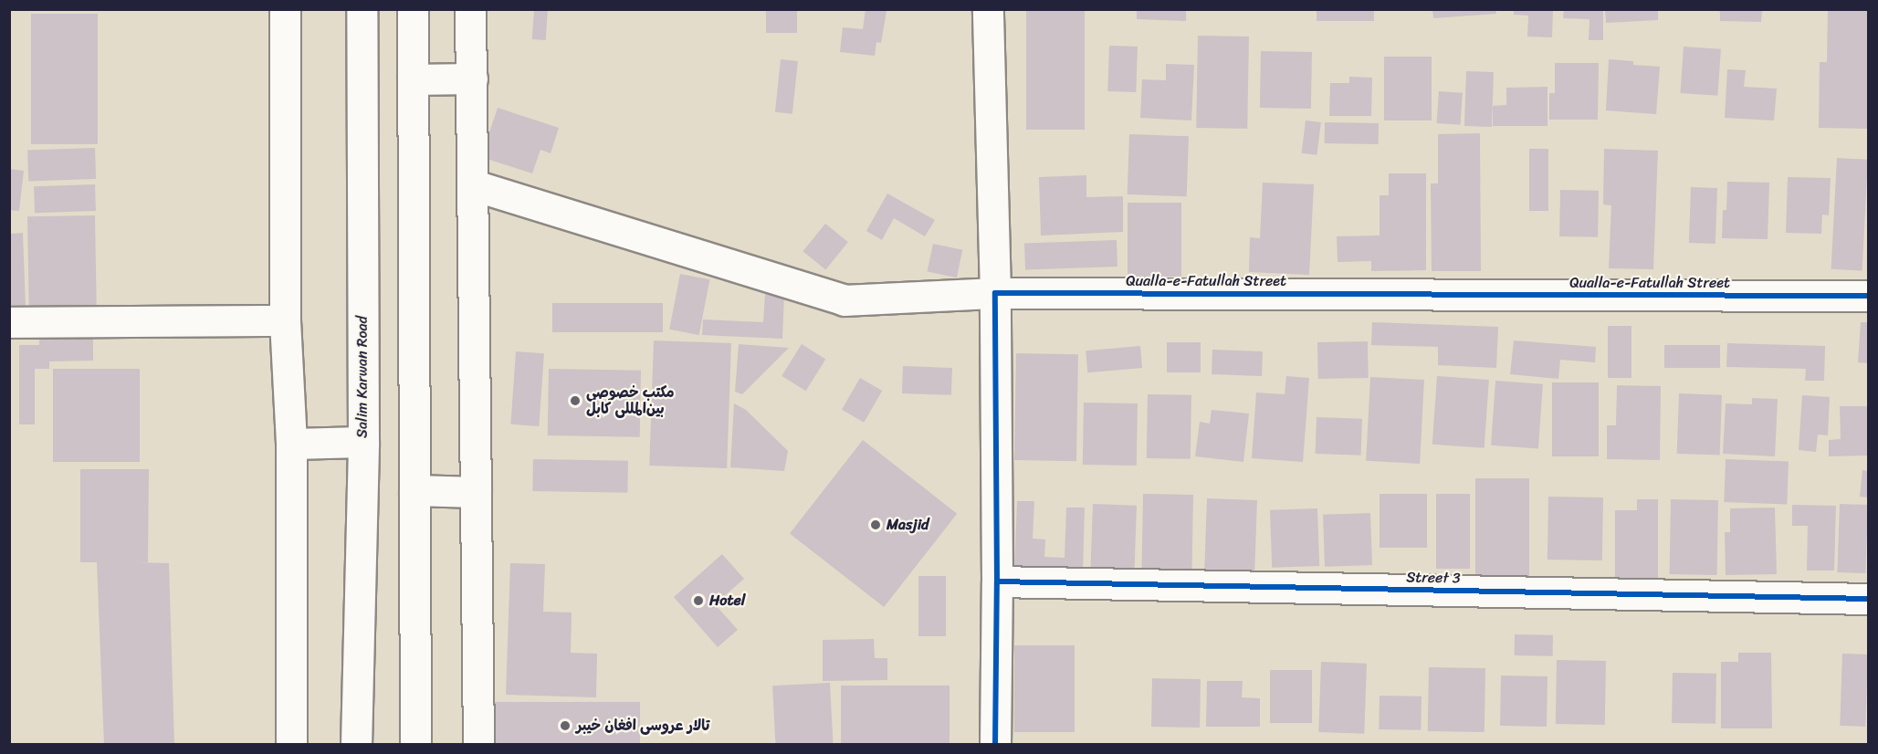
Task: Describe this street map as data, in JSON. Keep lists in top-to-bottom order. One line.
{"streets":{"street":["Qualla-e-Fatullah Street","Salim Karwan Road","Street 3"]},"places":["مکتب خصوصی بین‌المللی کابل","Masjid","Hotel","تالار عروسی افغان خیبر"]}
